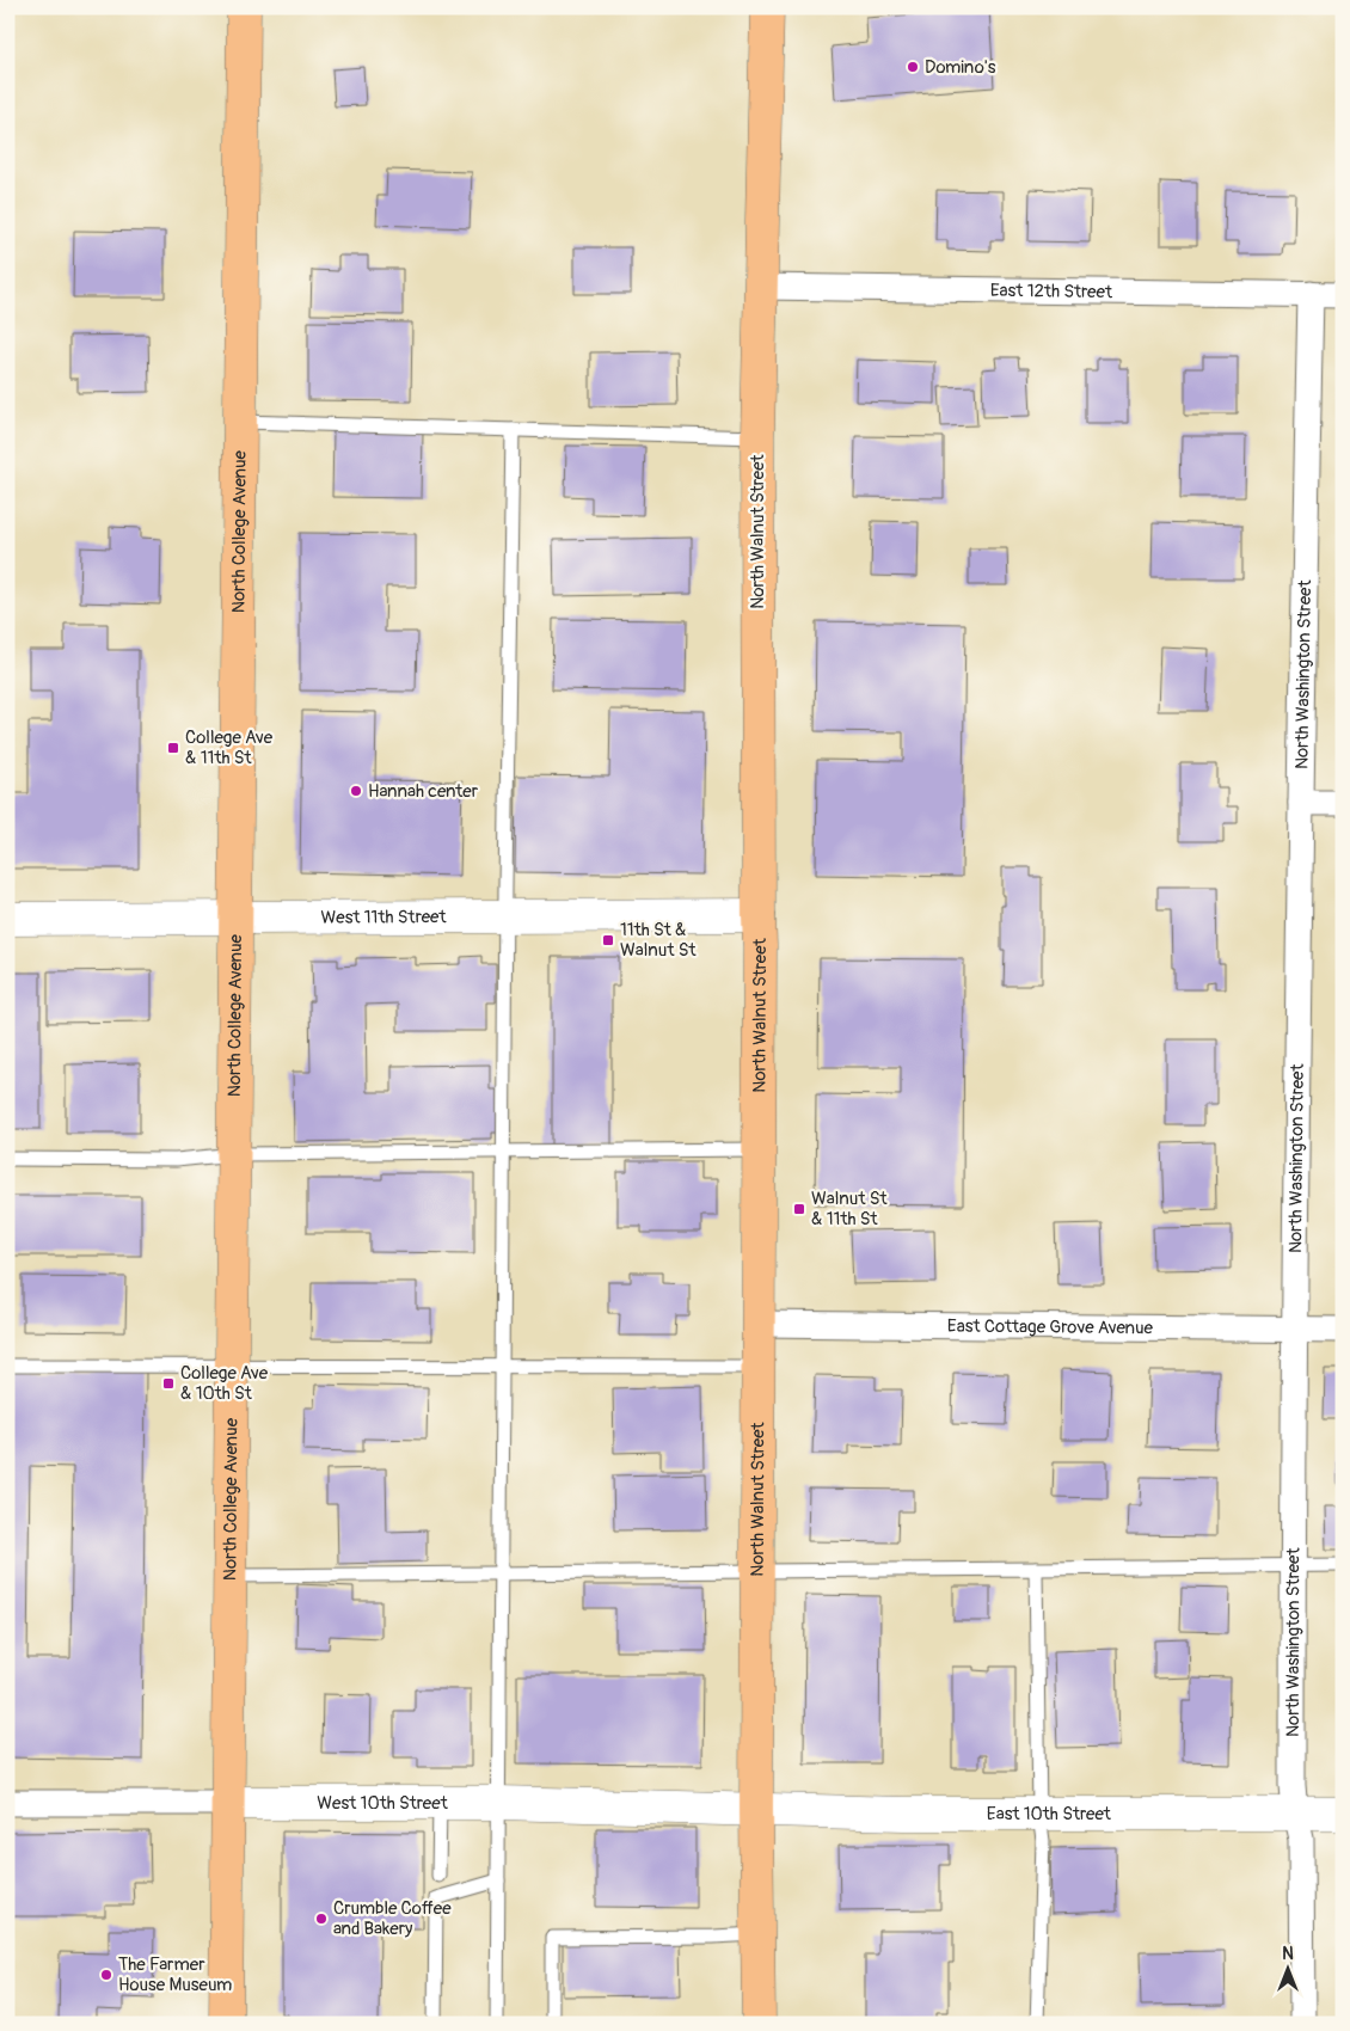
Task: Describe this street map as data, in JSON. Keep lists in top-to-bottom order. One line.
{"streets":{"main road":["North College Avenue","North Walnut Street"],"street":["East 12th Street","North Washington Street","West 11th Street","East Cottage Grove Avenue","West 10th Street","East 10th Street"]},"crossings":[["East 12th Street","North Walnut Street"],["East 12th Street","North Washington Street"],["North College Avenue","West 11th Street"],["North College Avenue","West 10th Street"],["North Walnut Street","West 11th Street"],["North Walnut Street","East Cottage Grove Avenue"],["North Walnut Street","West 10th Street"],["North Walnut Street","East 10th Street"],["North Washington Street","East Cottage Grove Avenue"],["North Washington Street","East 10th Street"],["West 10th Street","East 10th Street"]],"places":{"other":["Domino's","Hannah center","Crumble Coffee and Bakery","The Farmer House Museum"],"transit":["College Ave & 11th St","11th St & Walnut St","Walnut St & 11th St","College Ave & 10th St"]},"north":"top"}
